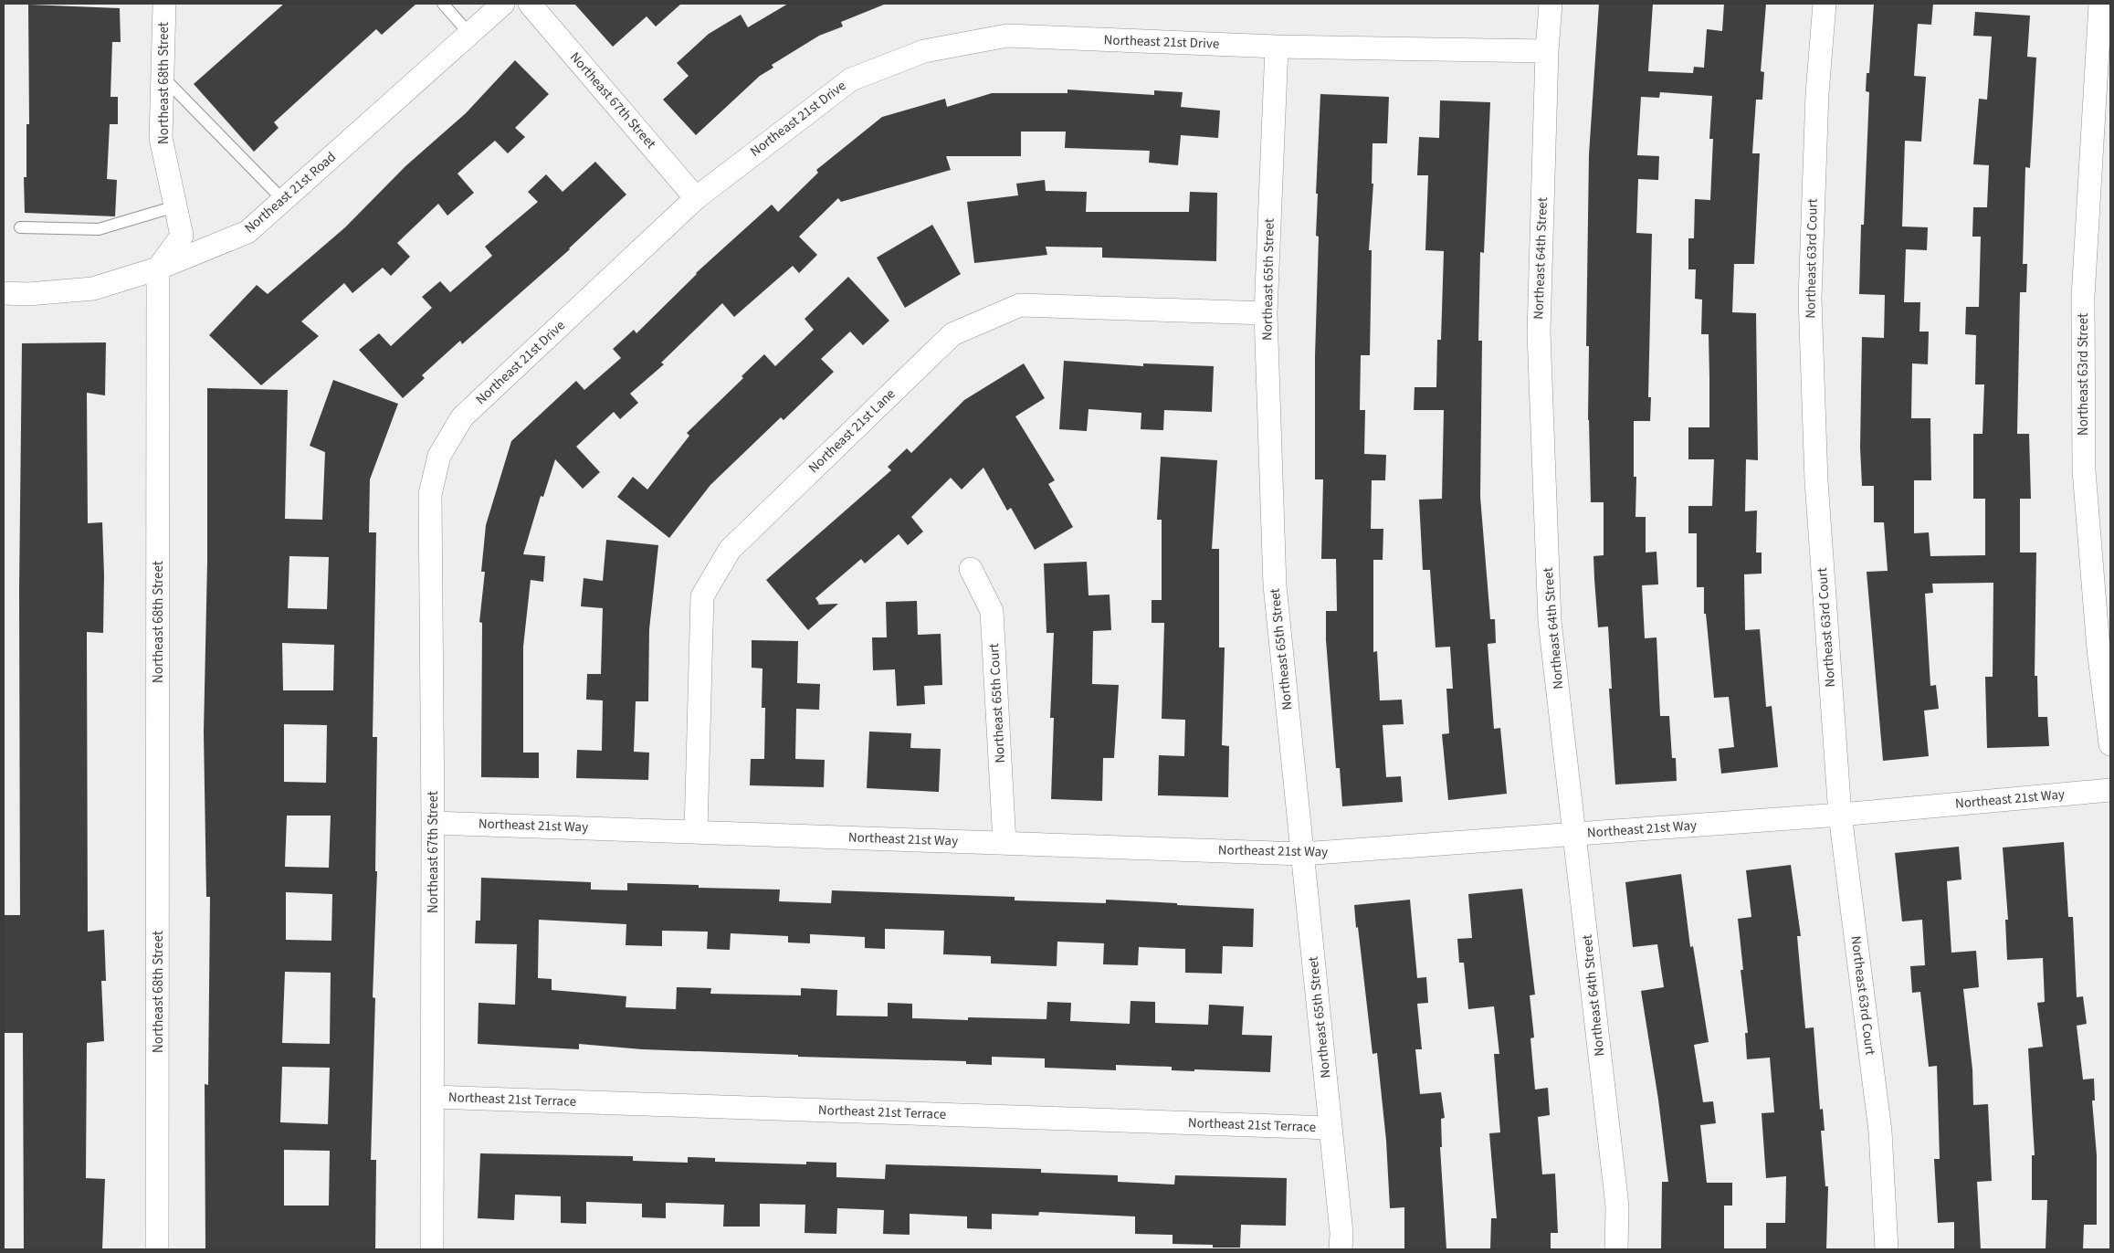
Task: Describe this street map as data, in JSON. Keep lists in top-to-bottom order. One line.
{"streets":{"street":["Northeast 21st Drive","Northeast 68th Street","Northeast 67th Street","Northeast 21st Road","Northeast 64th Street","Northeast 63rd Court","Northeast 65th Street","Northeast 63rd Street","Northeast 21st Lane","Northeast 65th Court","Northeast 21st Way","Northeast 21st Terrace"]},"crossings":[["Northeast 21st Drive","Northeast 67th Street"],["Northeast 21st Drive","Northeast 64th Street"],["Northeast 21st Drive","Northeast 65th Street"],["Northeast 68th Street","Northeast 21st Road"],["Northeast 67th Street","Northeast 21st Way"],["Northeast 67th Street","Northeast 21st Terrace"],["Northeast 64th Street","Northeast 21st Way"],["Northeast 63rd Court","Northeast 21st Way"],["Northeast 65th Street","Northeast 21st Lane"],["Northeast 65th Street","Northeast 21st Way"],["Northeast 65th Street","Northeast 21st Terrace"],["Northeast 21st Lane","Northeast 21st Way"],["Northeast 65th Court","Northeast 21st Way"]]}
